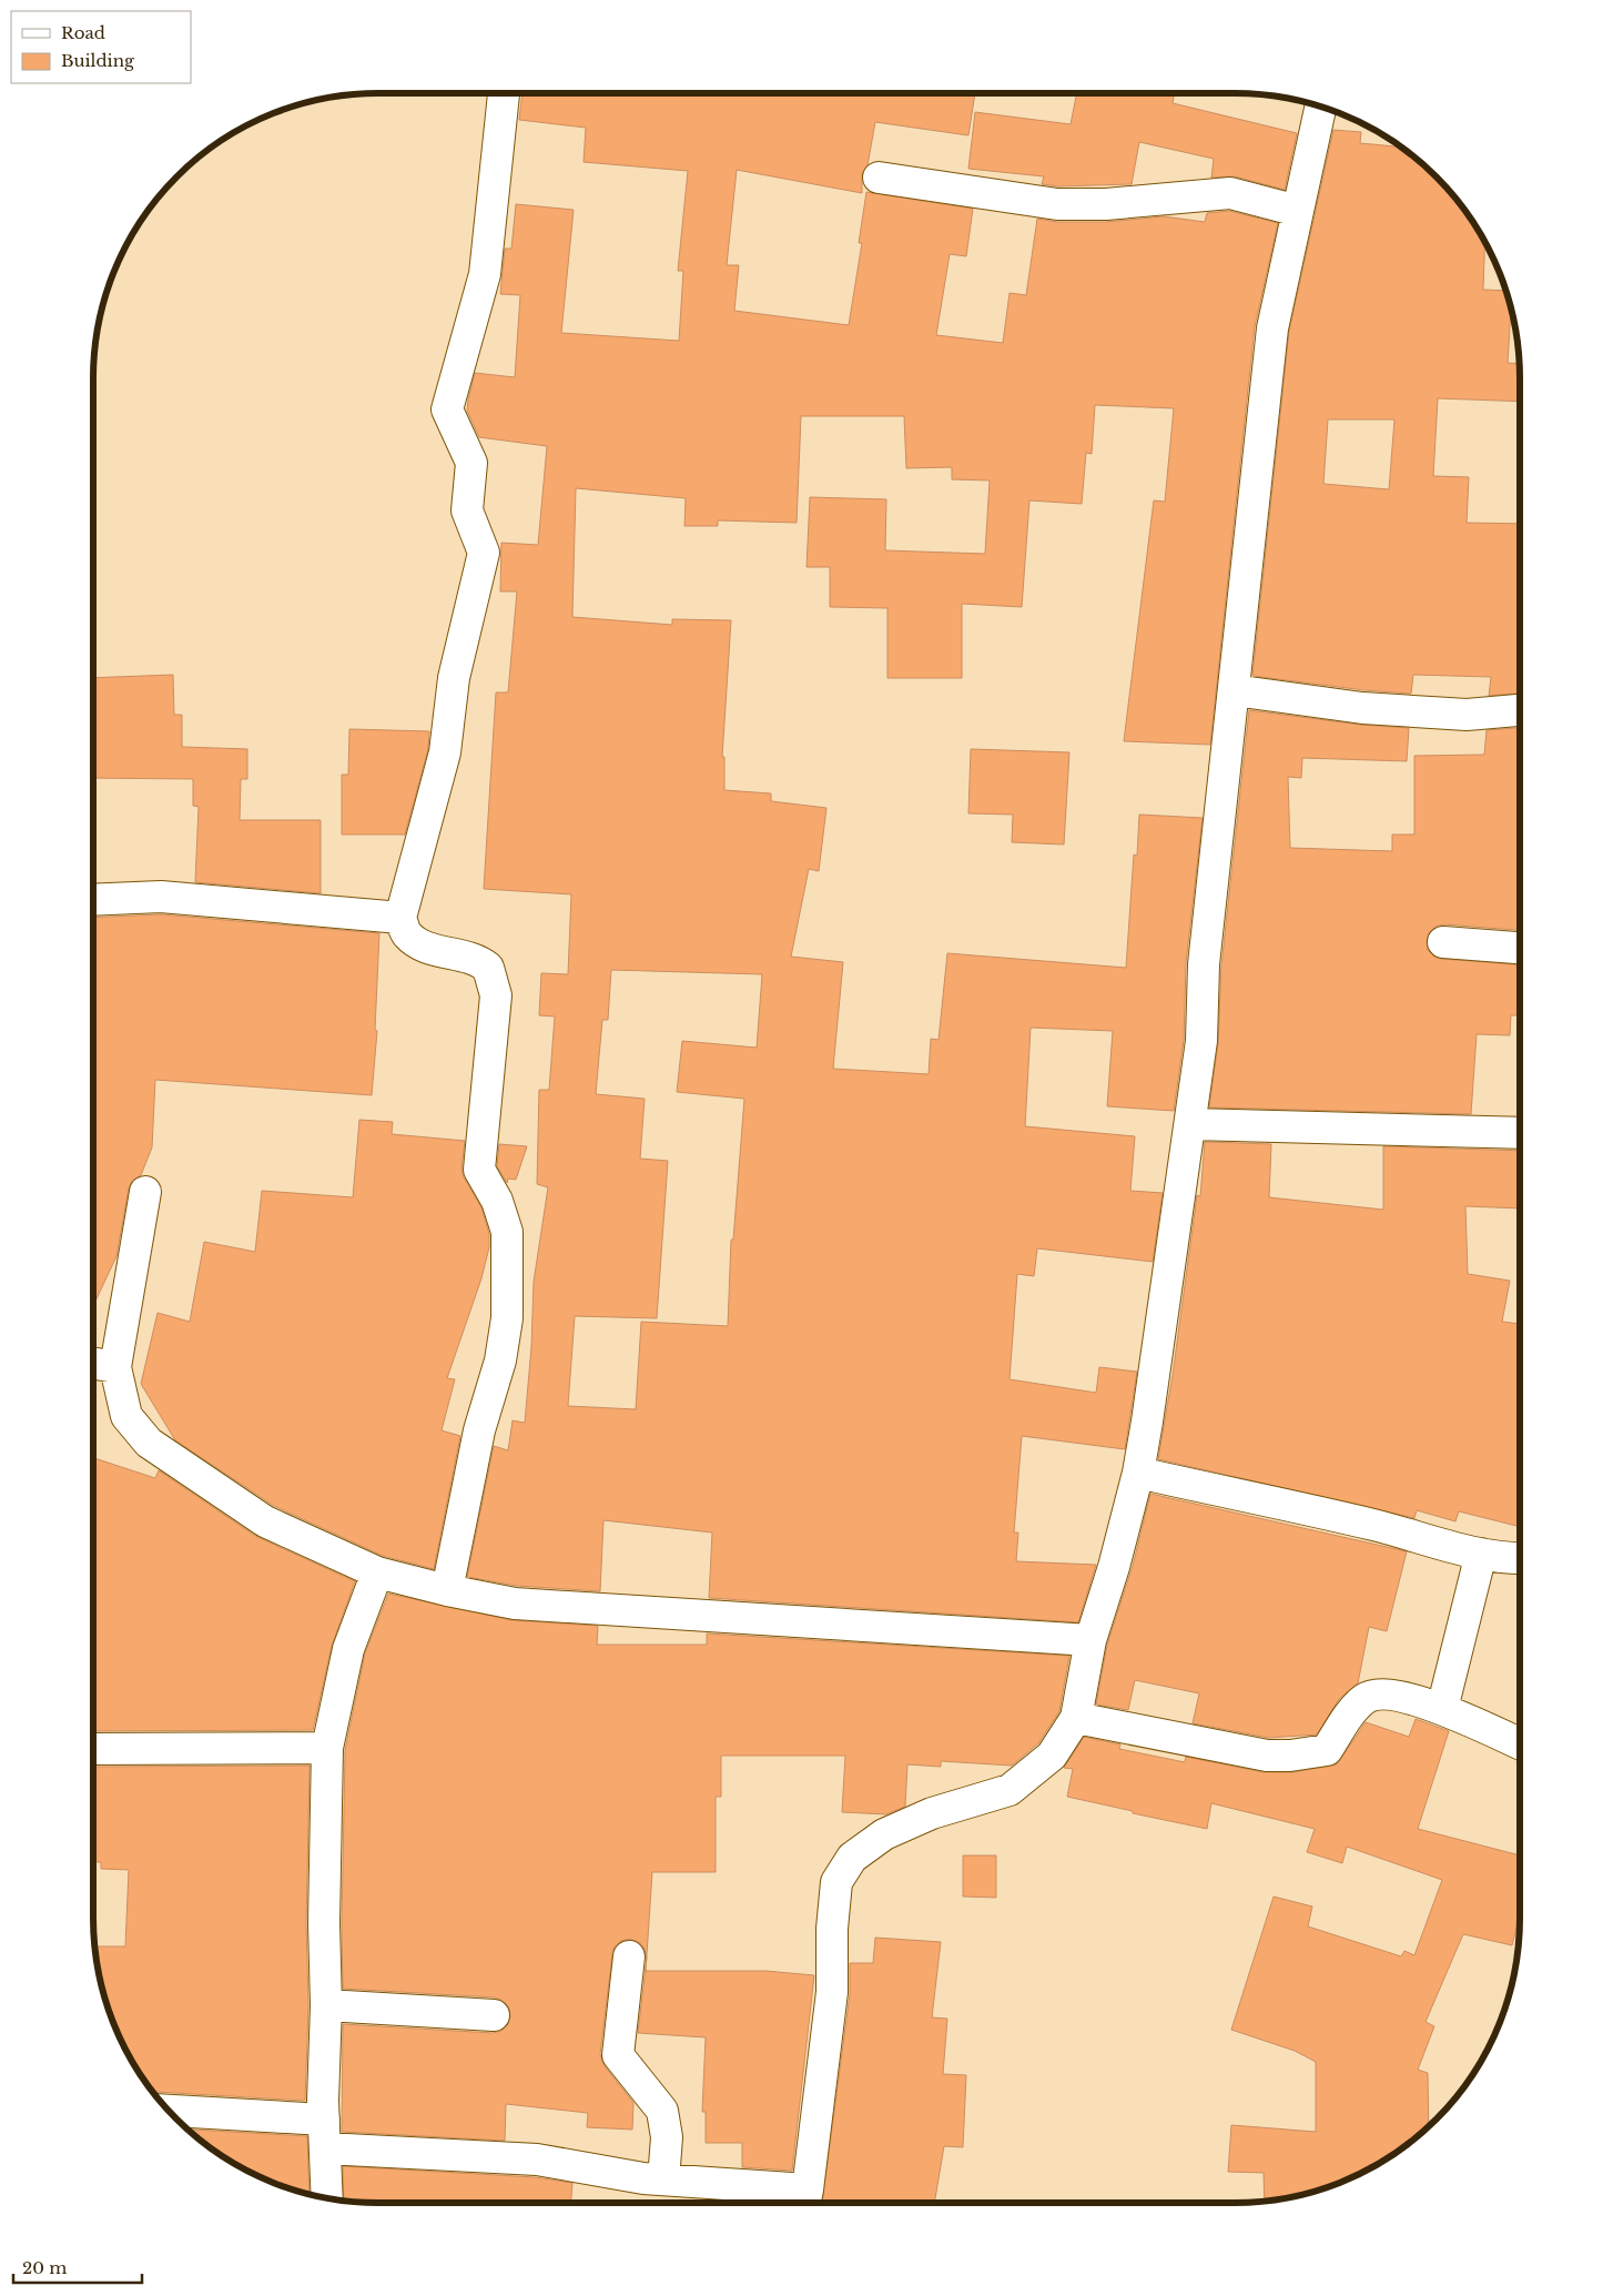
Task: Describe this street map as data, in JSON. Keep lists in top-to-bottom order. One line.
{"legend":["Road","Building"],"scale_bar":"20 m"}
